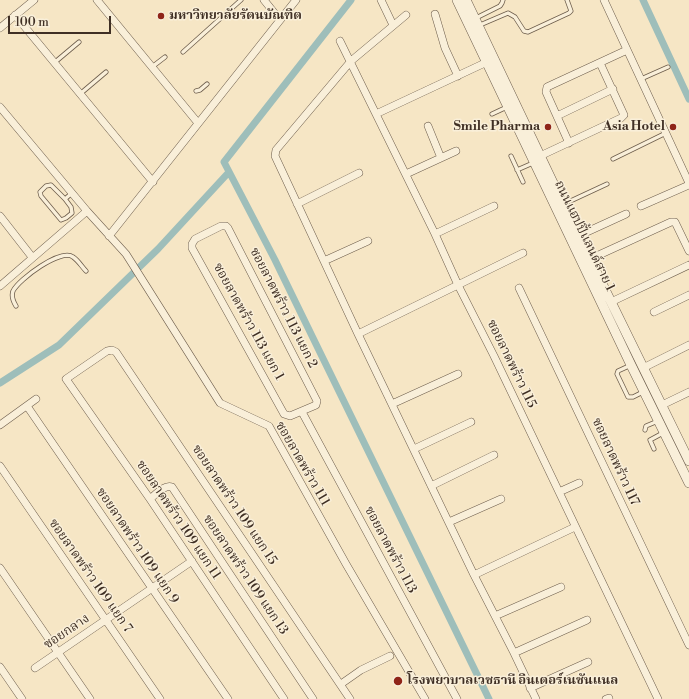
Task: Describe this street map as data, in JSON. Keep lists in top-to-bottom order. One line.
{"streets":{"street":["ถนนแฮปปี้แลนด์สาย 1","ซอยลาดพร้าว 113 แยก 2","ซอยลาดพร้าว 113 แยก 1","ซอยลาดพร้าว 115","ซอยลาดพร้าว 117","ซอยลาดพร้าว 111","ซอยลาดพร้าว 109 แยก 15","ซอยลาดพร้าว 109 แยก 11","ซอยลาดพร้าว 109 แยก 9","ซอยลาดพร้าว 113","ซอยลาดพร้าว 109 แยก 13","ซอยลาดพร้าว 109 แยก 7","ซอยกลาง"]},"crossings":[["ซอยลาดพร้าว 113 แยก 2","ซอยลาดพร้าว 113 แยก 1"],["ซอยลาดพร้าว 113 แยก 2","ซอยลาดพร้าว 113"],["ซอยลาดพร้าว 113 แยก 1","ซอยลาดพร้าว 113"],["ซอยลาดพร้าว 109 แยก 15","ซอยลาดพร้าว 109 แยก 11"],["ซอยลาดพร้าว 109 แยก 11","ซอยลาดพร้าว 109 แยก 13"],["ซอยลาดพร้าว 109 แยก 11","ซอยกลาง"],["ซอยลาดพร้าว 109 แยก 9","ซอยกลาง"],["ซอยลาดพร้าว 109 แยก 7","ซอยกลาง"]],"places":["มหาวิทยาลัยรัตนบัณฑิต","Smile Pharma","Asia Hotel","โรงพยาบาลเวชธานี อินเตอร์เนชันแนล"],"scale_bar":"100 m"}
